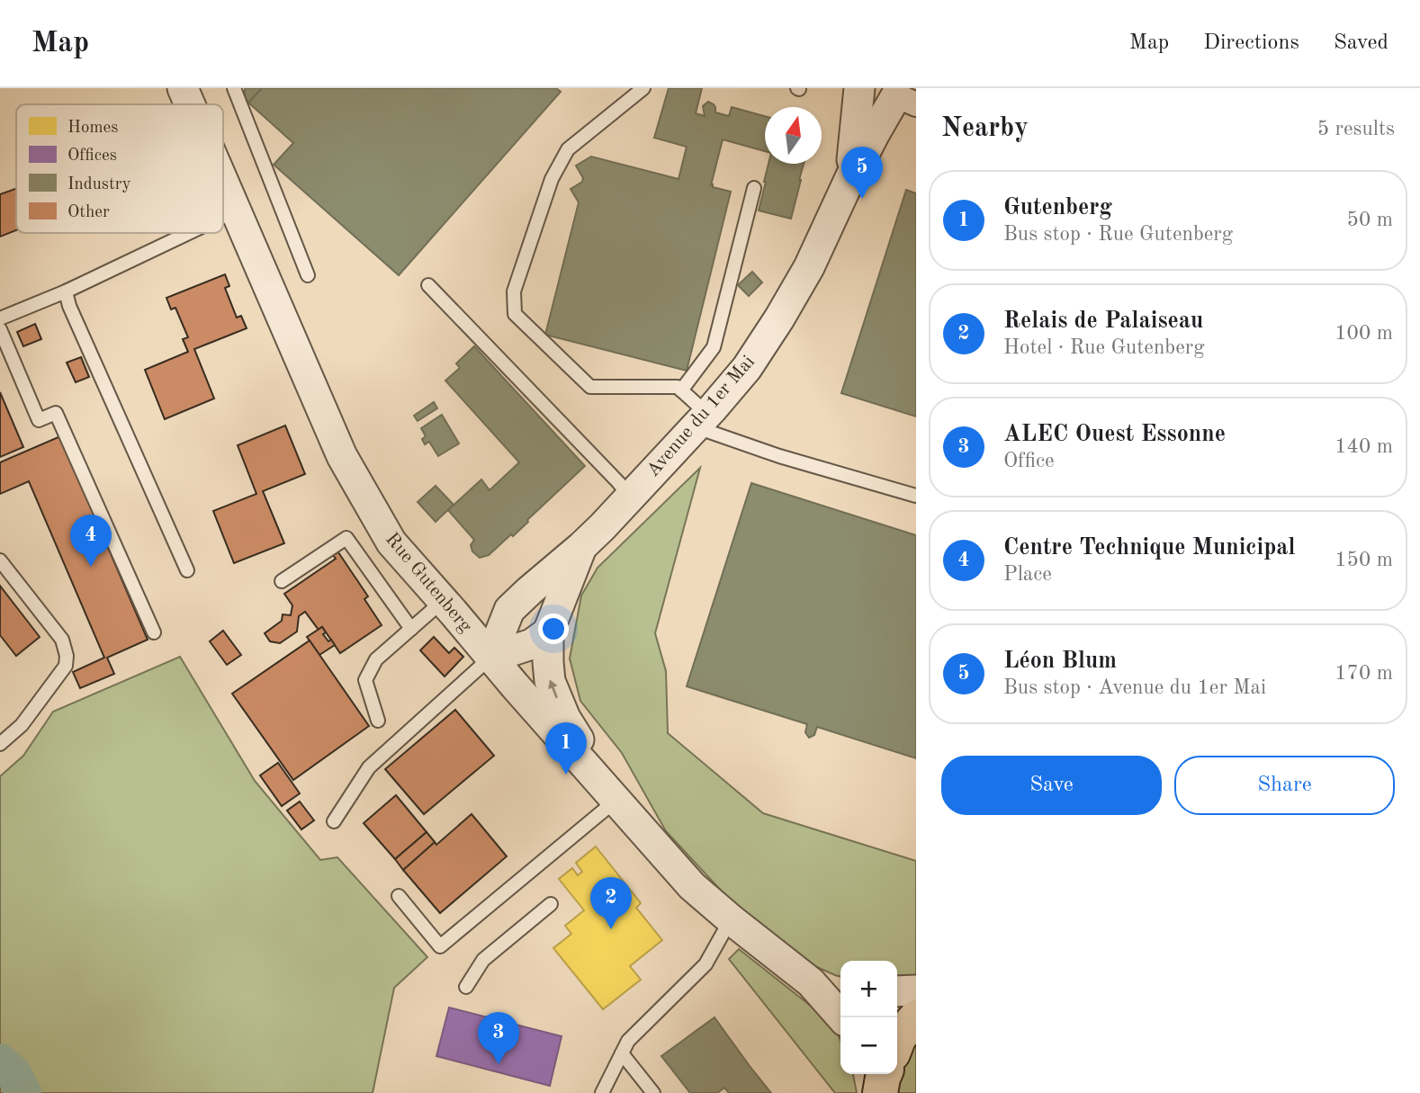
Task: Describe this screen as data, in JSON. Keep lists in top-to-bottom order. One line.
{"streets":{"street":["Avenue du 1er Mai","Rue Gutenberg"]},"crossings":[["Avenue du 1er Mai","Rue Gutenberg"]],"legend":["Homes","Offices","Industry","Other"],"north":"top","page":{"header":"Map","nav":["Map","Directions","Saved"],"heading":["Nearby","5 results"],"pins":["5","4","1","2","3"],"list":[{"mark":"1","name":"Gutenberg","note":"Bus stop · Rue Gutenberg","value":"50 m"},{"mark":"2","name":"Relais de Palaiseau","note":"Hotel · Rue Gutenberg","value":"100 m"},{"mark":"3","name":"ALEC Ouest Essonne","note":"Office","value":"140 m"},{"mark":"4","name":"Centre Technique Municipal","note":"Place","value":"150 m"},{"mark":"5","name":"Léon Blum","note":"Bus stop · Avenue du 1er Mai","value":"170 m"}],"buttons":["Save","Share"],"map_buttons":["+","−"]}}
